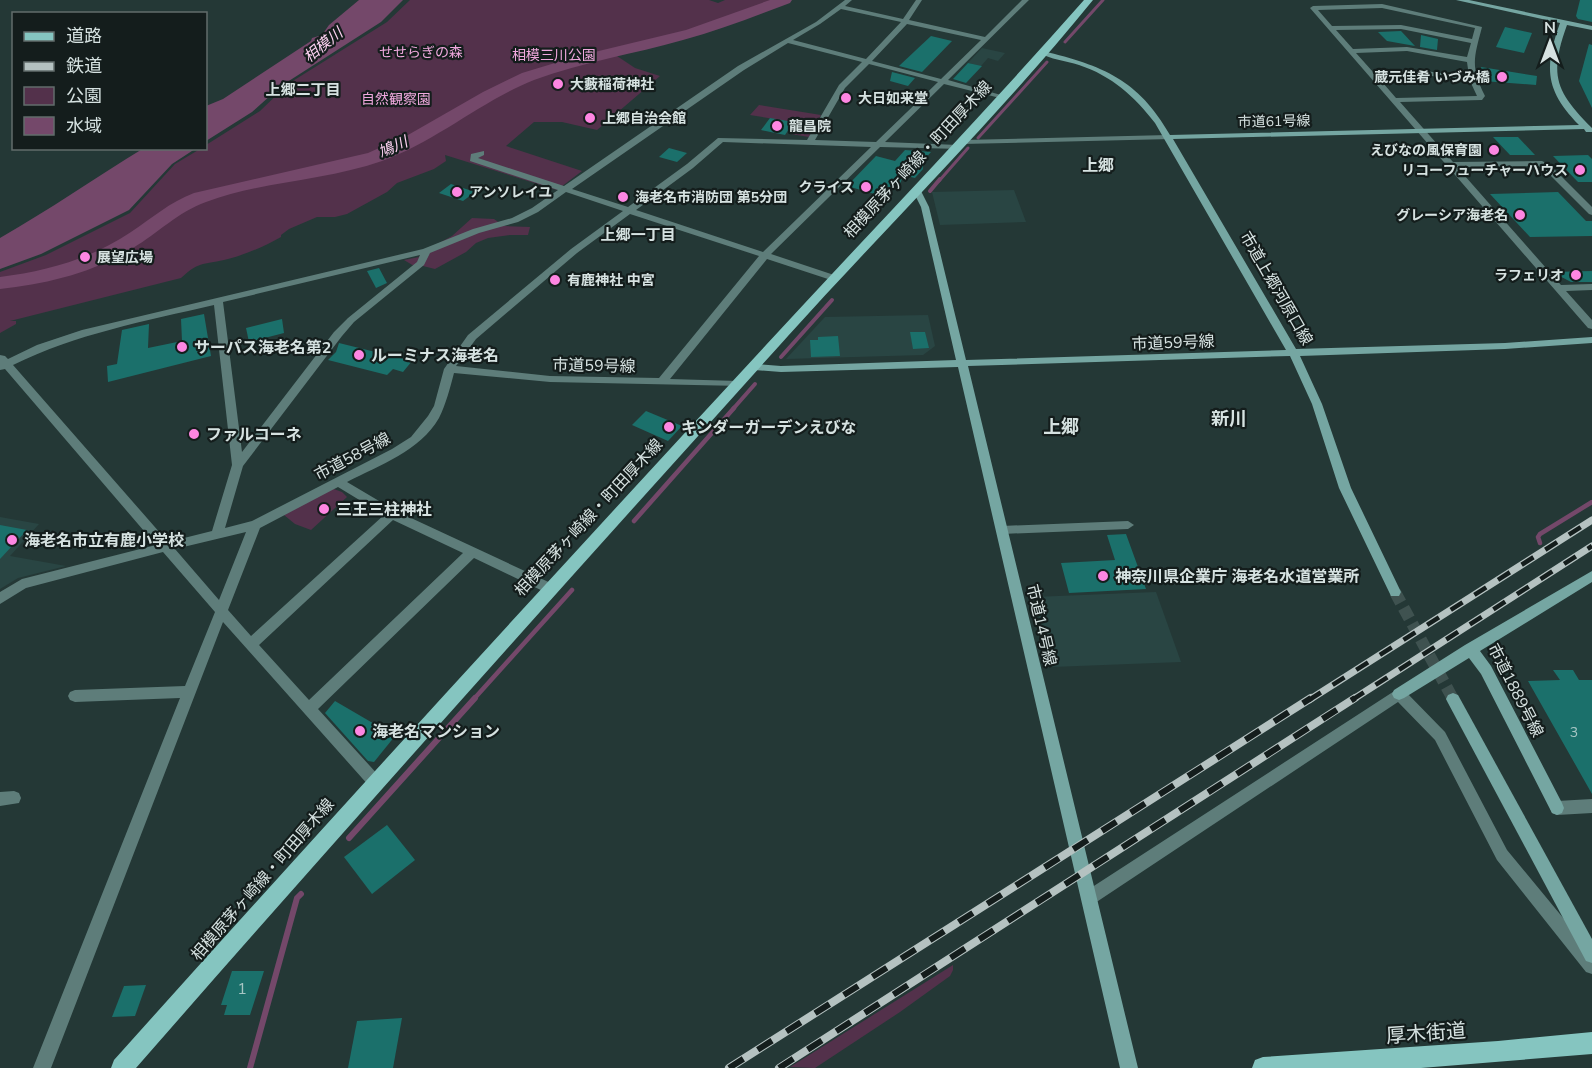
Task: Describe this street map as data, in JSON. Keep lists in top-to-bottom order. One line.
{"streets":{"main road":["相模原茅ヶ崎線・町田厚木線","厚木街道"],"street":["市道61号線","市道上郷河原口線","市道59号線","市道58号線","市道14号線","市道1889号線"]},"crossings":[["市道61号線","相模原茅ヶ崎線・町田厚木線"],["市道61号線","市道上郷河原口線"],["市道61号線","市道58号線"],["相模原茅ヶ崎線・町田厚木線","市道上郷河原口線"],["相模原茅ヶ崎線・町田厚木線","市道59号線"],["相模原茅ヶ崎線・町田厚木線","市道14号線"],["市道上郷河原口線","市道59号線"],["市道59号線","市道58号線"],["市道59号線","市道14号線"]],"districts":["上郷二丁目","上郷","上郷一丁目","新川","上郷"],"water":["相模川","鳩川"],"parks":["せせらぎの森","相模三川公園","自然観察園"],"places":["蔵元佳肴 いづみ橋","大藪稲荷神社","大日如来堂","上郷自治会館","龍昌院","えびなの風保育園","リコーフューチャーハウス","クライス","アンソレイユ","海老名市消防団 第5分団","グレーシア海老名","展望広場","ラフェリオ","有鹿神社 中宮","サーパス海老名第2","ルーミナス海老名","キンダーガーデンえびな","ファルコーネ","三王三柱神社","海老名市立有鹿小学校","神奈川県企業庁 海老名水道営業所","海老名マンション"],"house_numbers":["3","1"],"legend":["道路","鉄道","公園","水域"],"north":"top"}
